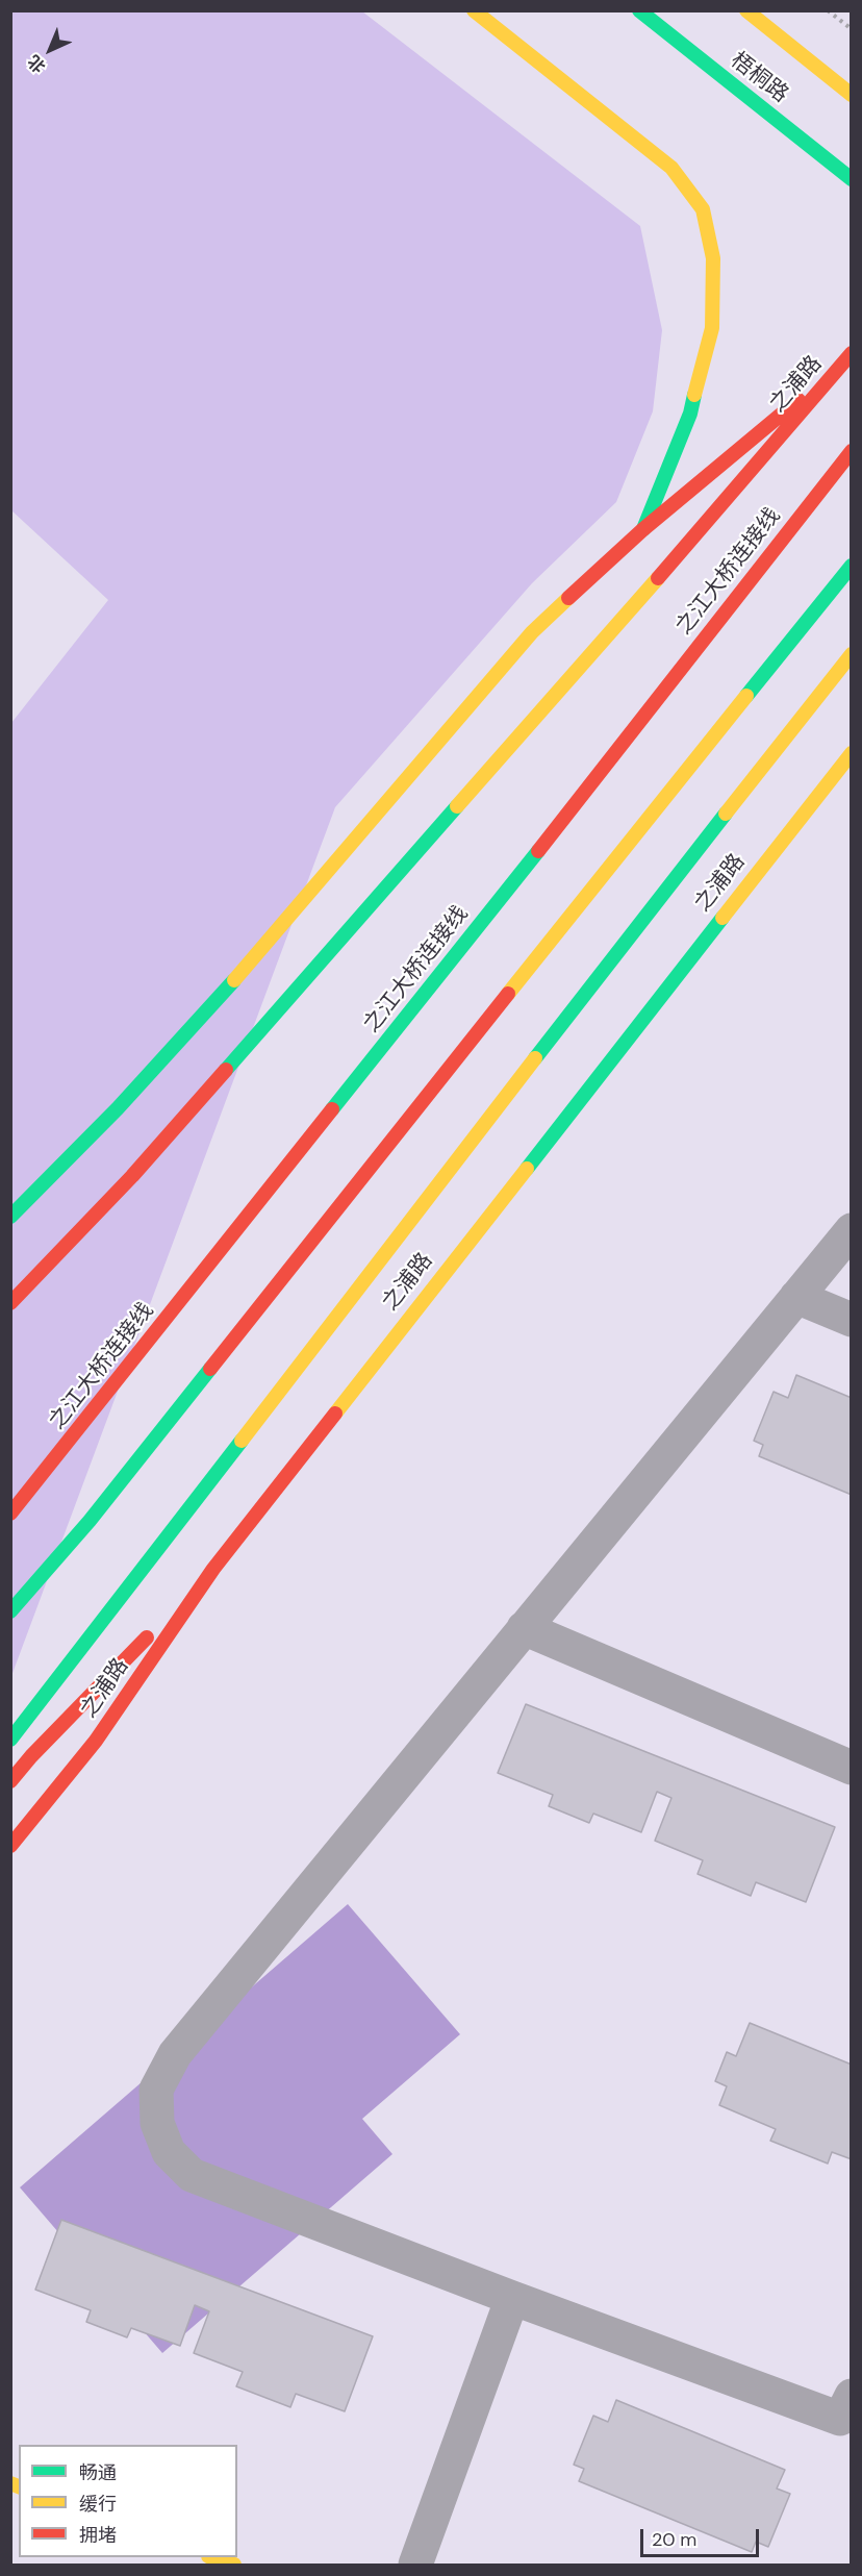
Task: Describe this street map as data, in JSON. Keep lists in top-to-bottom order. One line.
{"streets":{"main road":["梧桐路","之浦路","之江大桥连接线"]},"legend":["畅通","缓行","拥堵"],"scale_bar":"20 m","north":"bottom left"}
